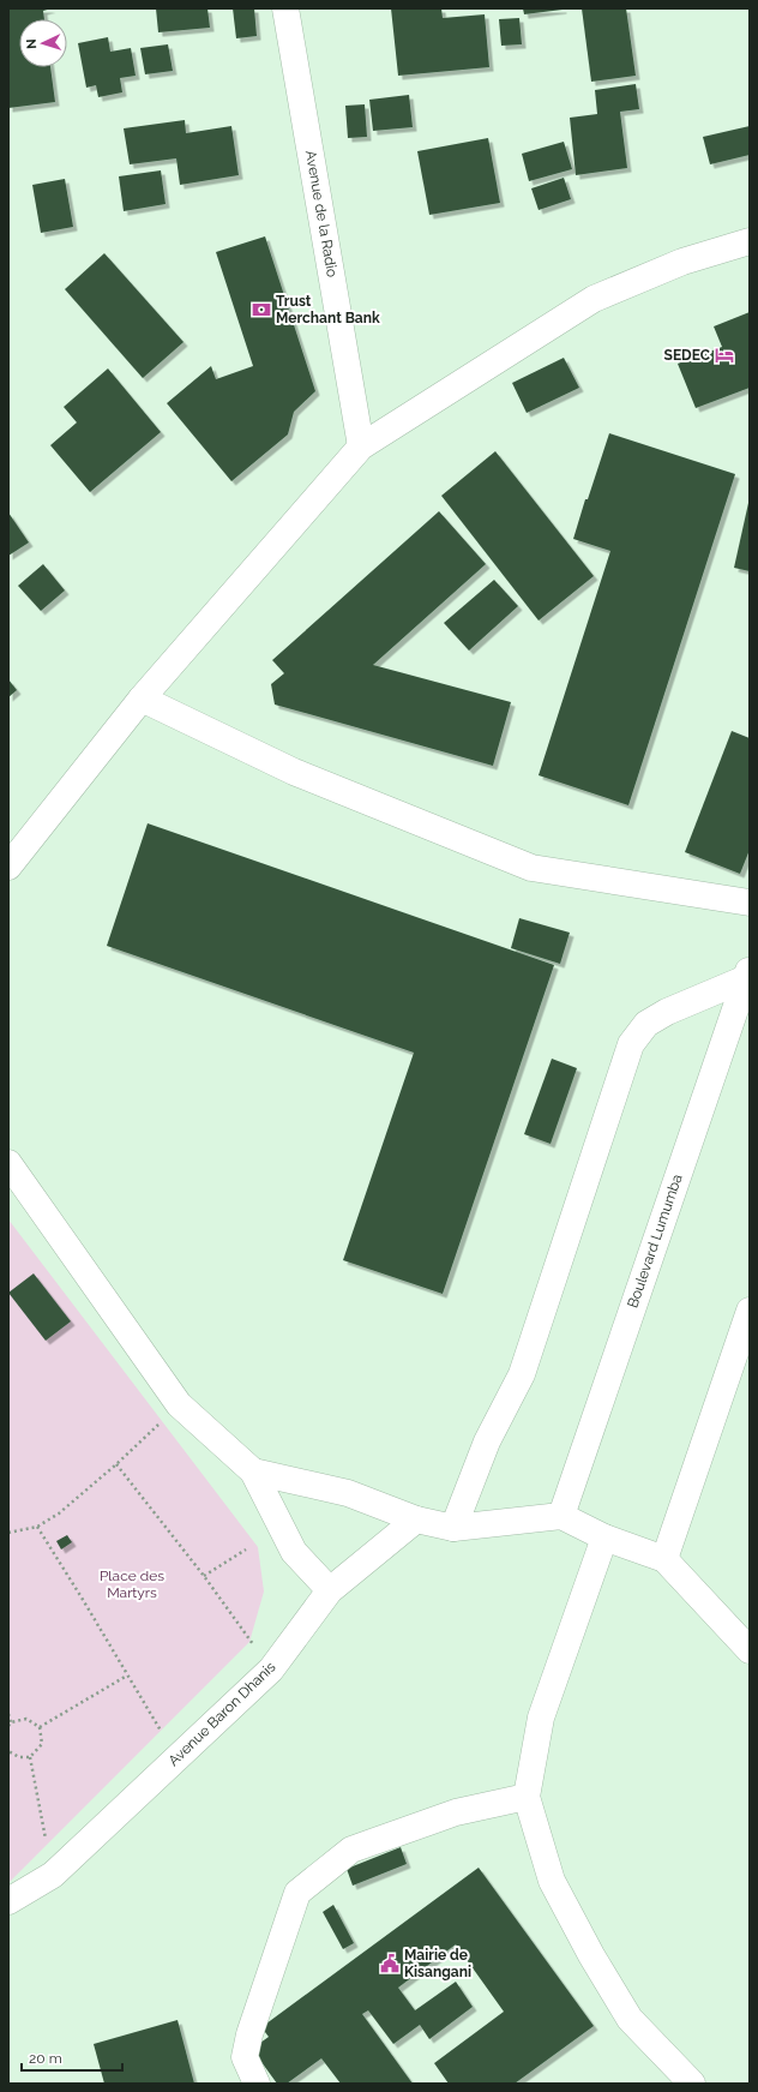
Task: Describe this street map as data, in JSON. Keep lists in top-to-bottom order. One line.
{"streets":{"street":["Avenue de la Radio","Boulevard Lumumba","Avenue Baron Dhanis"]},"parks":["Place des Martyrs"],"places":{"bank":["Trust Merchant Bank"],"hotel":["SEDEC"],"public building":["Mairie de Kisangani"]},"scale_bar":"20 m","north":"left"}
